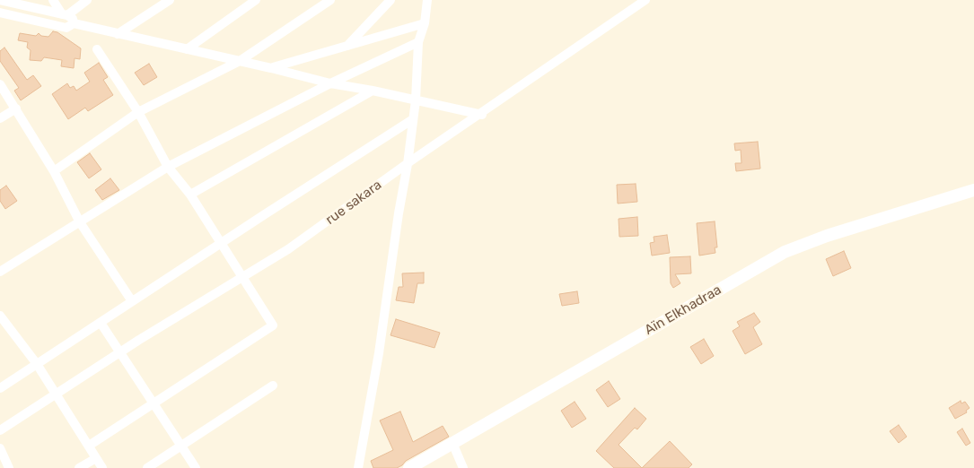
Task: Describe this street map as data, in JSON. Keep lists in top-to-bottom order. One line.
{"streets":{"main road":["Aïn Elkhadraa"],"street":["rue sakara"]}}
